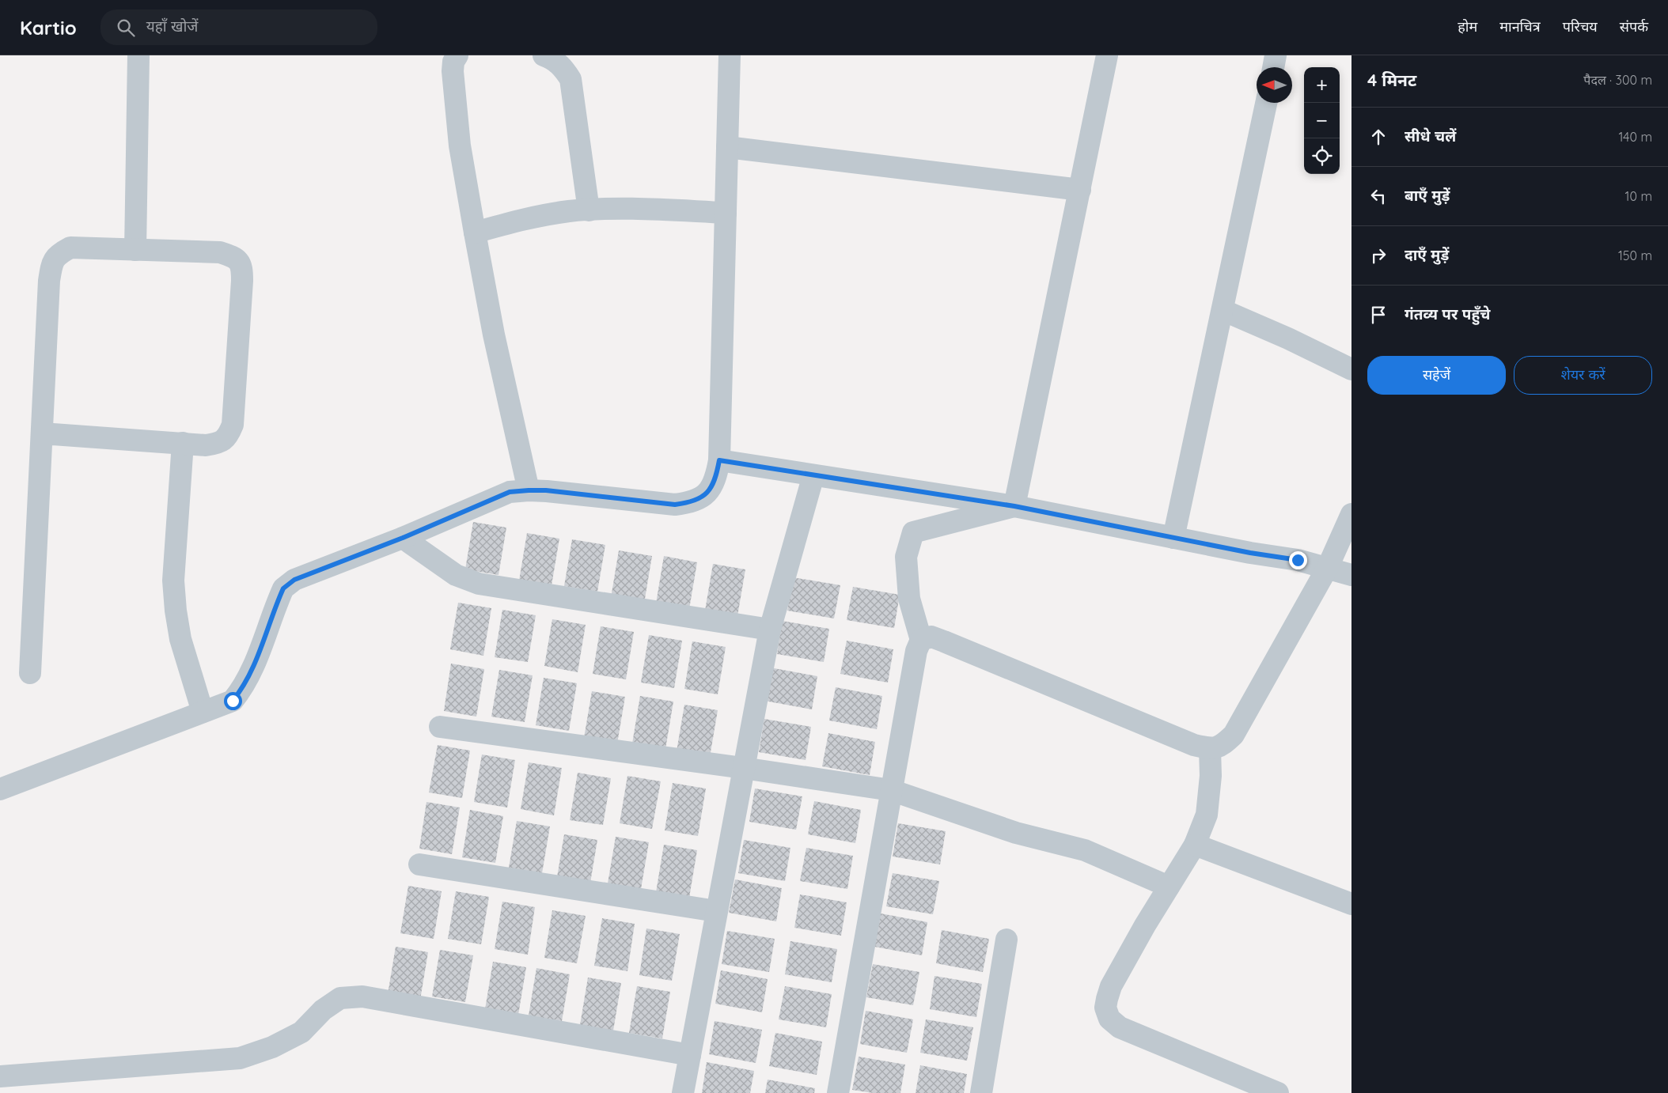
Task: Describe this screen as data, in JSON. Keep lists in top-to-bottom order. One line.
{"north":"left","page":{"header":"Kartio","search":"यहाँ खोजें","nav":["होम","मानचित्र","परिचय","संपर्क"],"heading":["4 मिनट","पैदल · 300 m"],"map_buttons":["+","−"],"list":[["सीधे चलें","140 m"],["बाएँ मुड़ें","10 m"],["दाएँ मुड़ें","150 m"],"गंतव्य पर पहुँचे"],"buttons":["सहेजें","शेयर करें"]}}
